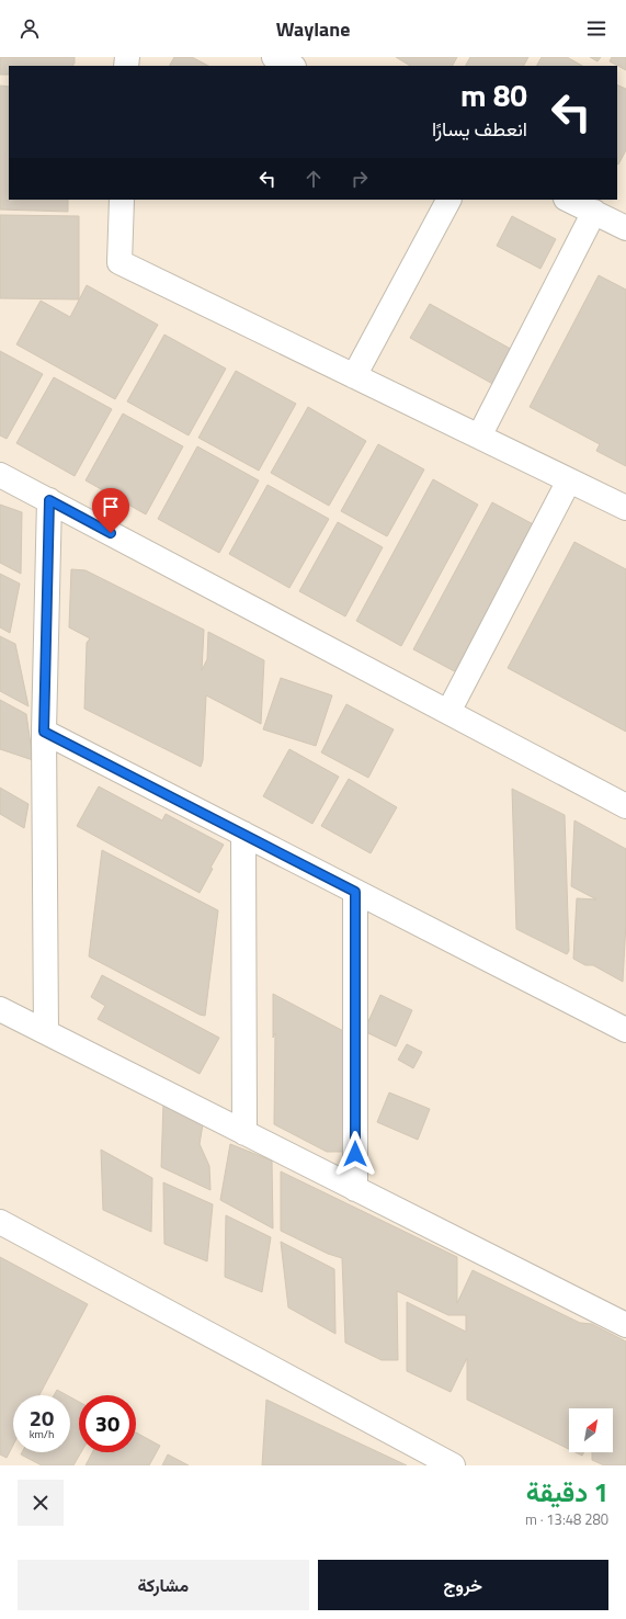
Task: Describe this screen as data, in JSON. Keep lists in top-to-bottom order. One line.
{"north":"top right","page":{"header":"Waylane","turn":["80 m","انعطف يسارًا"],"speed":"20 km/h","limit":"30","heading":["1 دقيقة","280 m · 13:48"],"buttons":["خروج","مشاركة"]}}
